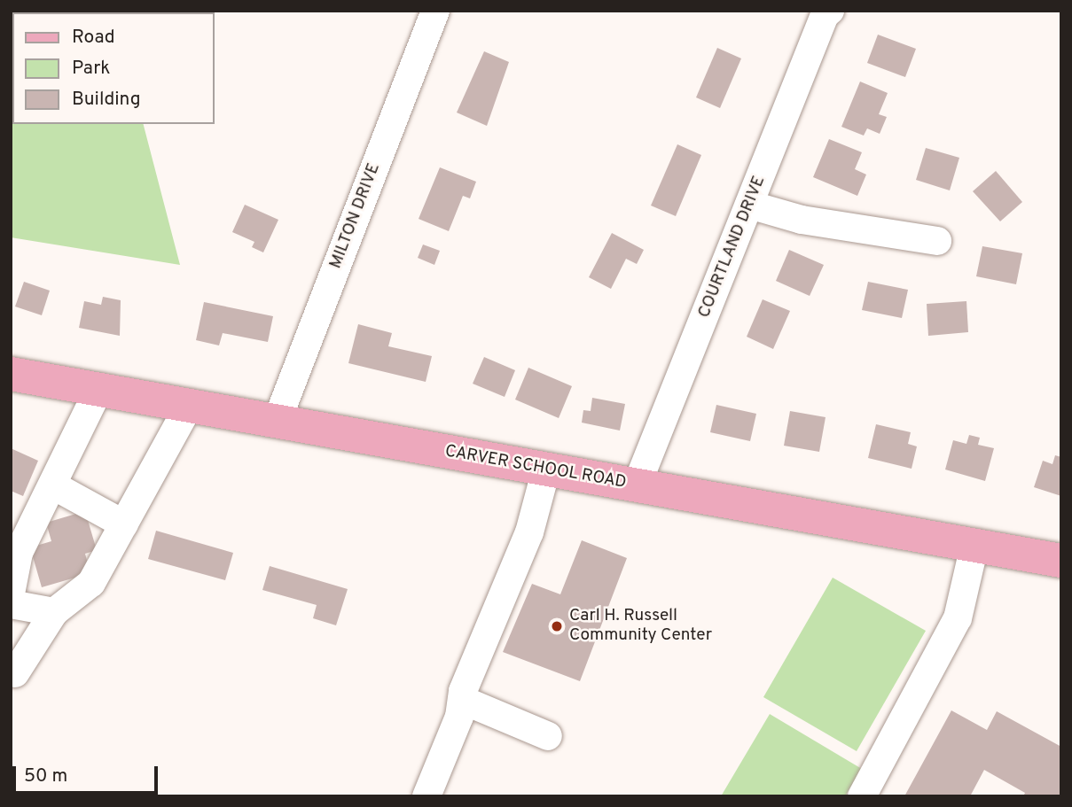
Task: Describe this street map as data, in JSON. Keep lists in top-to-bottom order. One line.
{"streets":{"main road":["CARVER SCHOOL ROAD"],"street":["MILTON DRIVE","COURTLAND DRIVE"]},"crossings":[["MILTON DRIVE","CARVER SCHOOL ROAD"],["COURTLAND DRIVE","CARVER SCHOOL ROAD"]],"places":["Carl H. Russell Community Center"],"legend":["Road","Park","Building"],"scale_bar":"50 m"}
